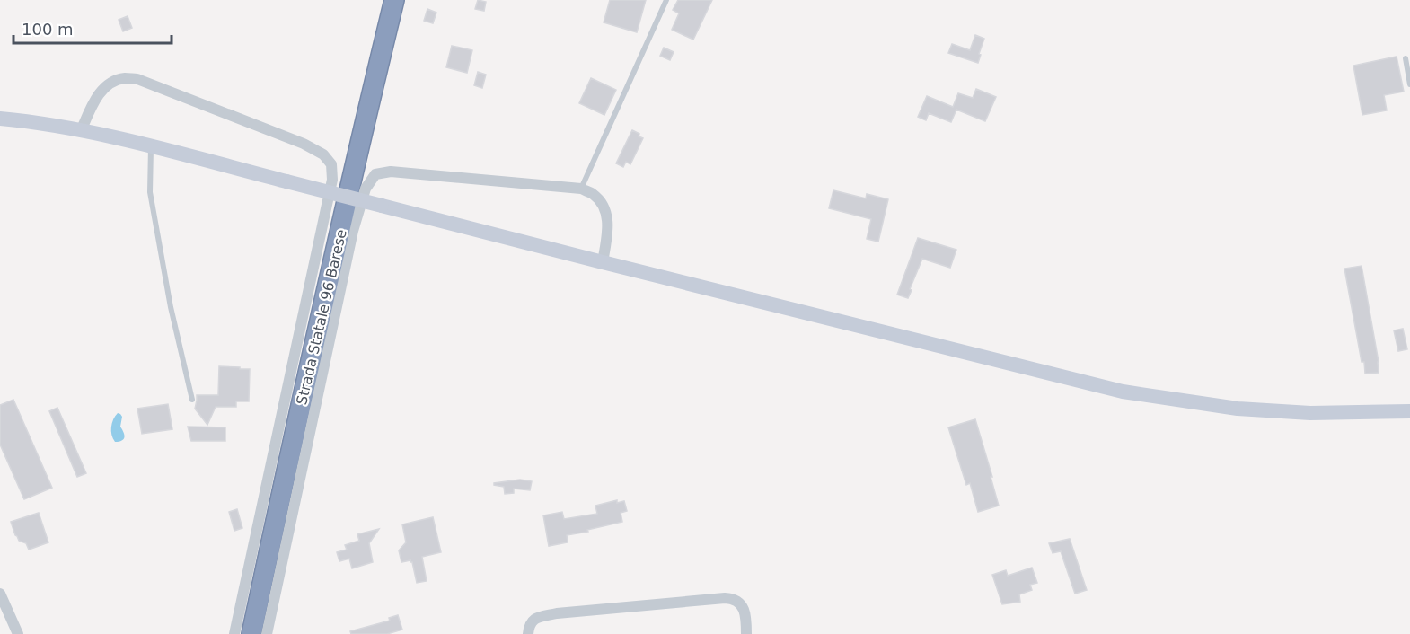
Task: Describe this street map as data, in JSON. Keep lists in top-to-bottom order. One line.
{"streets":{"highway":["Strada Statale 96 Barese"]},"scale_bar":"100 m"}
